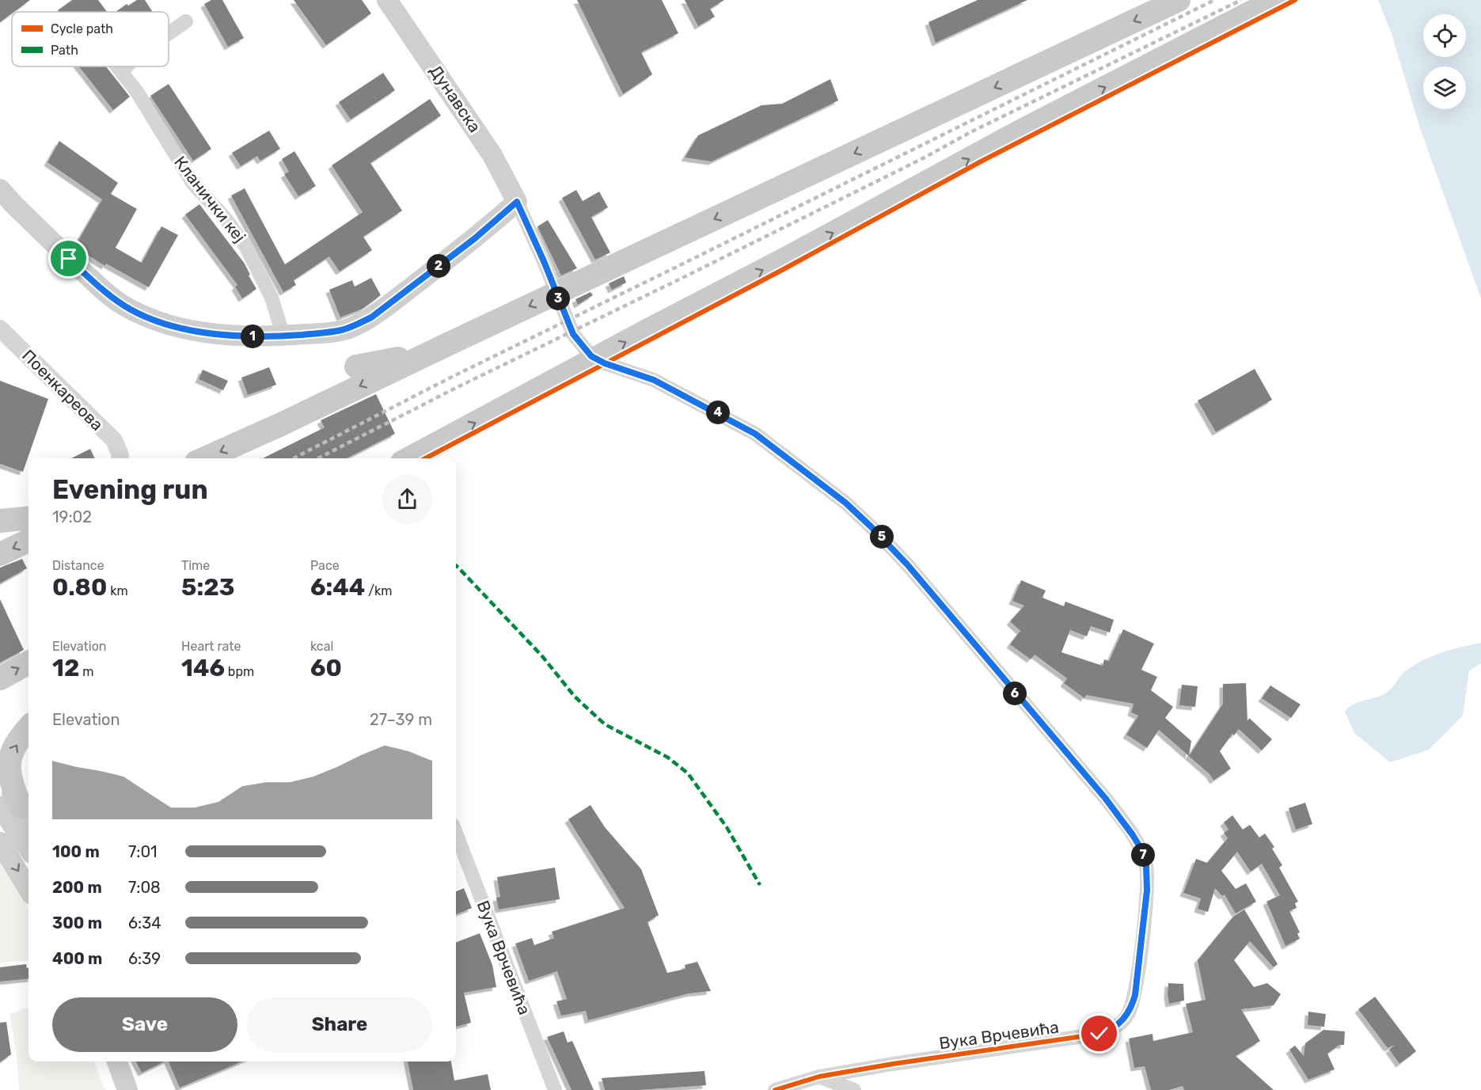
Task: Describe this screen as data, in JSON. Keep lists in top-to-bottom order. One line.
{"streets":{"main road":["Дунавска"],"street":["Кланички кеј","Поенкареова","Вука Врчевића"]},"crossings":[["Дунавска","Вука Врчевића"]],"legend":["Cycle path","Path"],"page":{"pins":["2","3","1","4","5","6","7"],"heading":["Evening run","19:02"],"stats":[["Distance","0.80 km"],["Time","5:23"],["Pace","6:44 /km"],["Elevation","12 m"],["Heart rate","146 bpm"],["kcal","60"]],"chart":["Elevation","27–39 m"],"list":[{"name":"100 m","note":"7:01"},{"name":"200 m","note":"7:08"},{"name":"300 m","note":"6:34"},{"name":"400 m","note":"6:39"}],"buttons":["Save","Share"]}}
